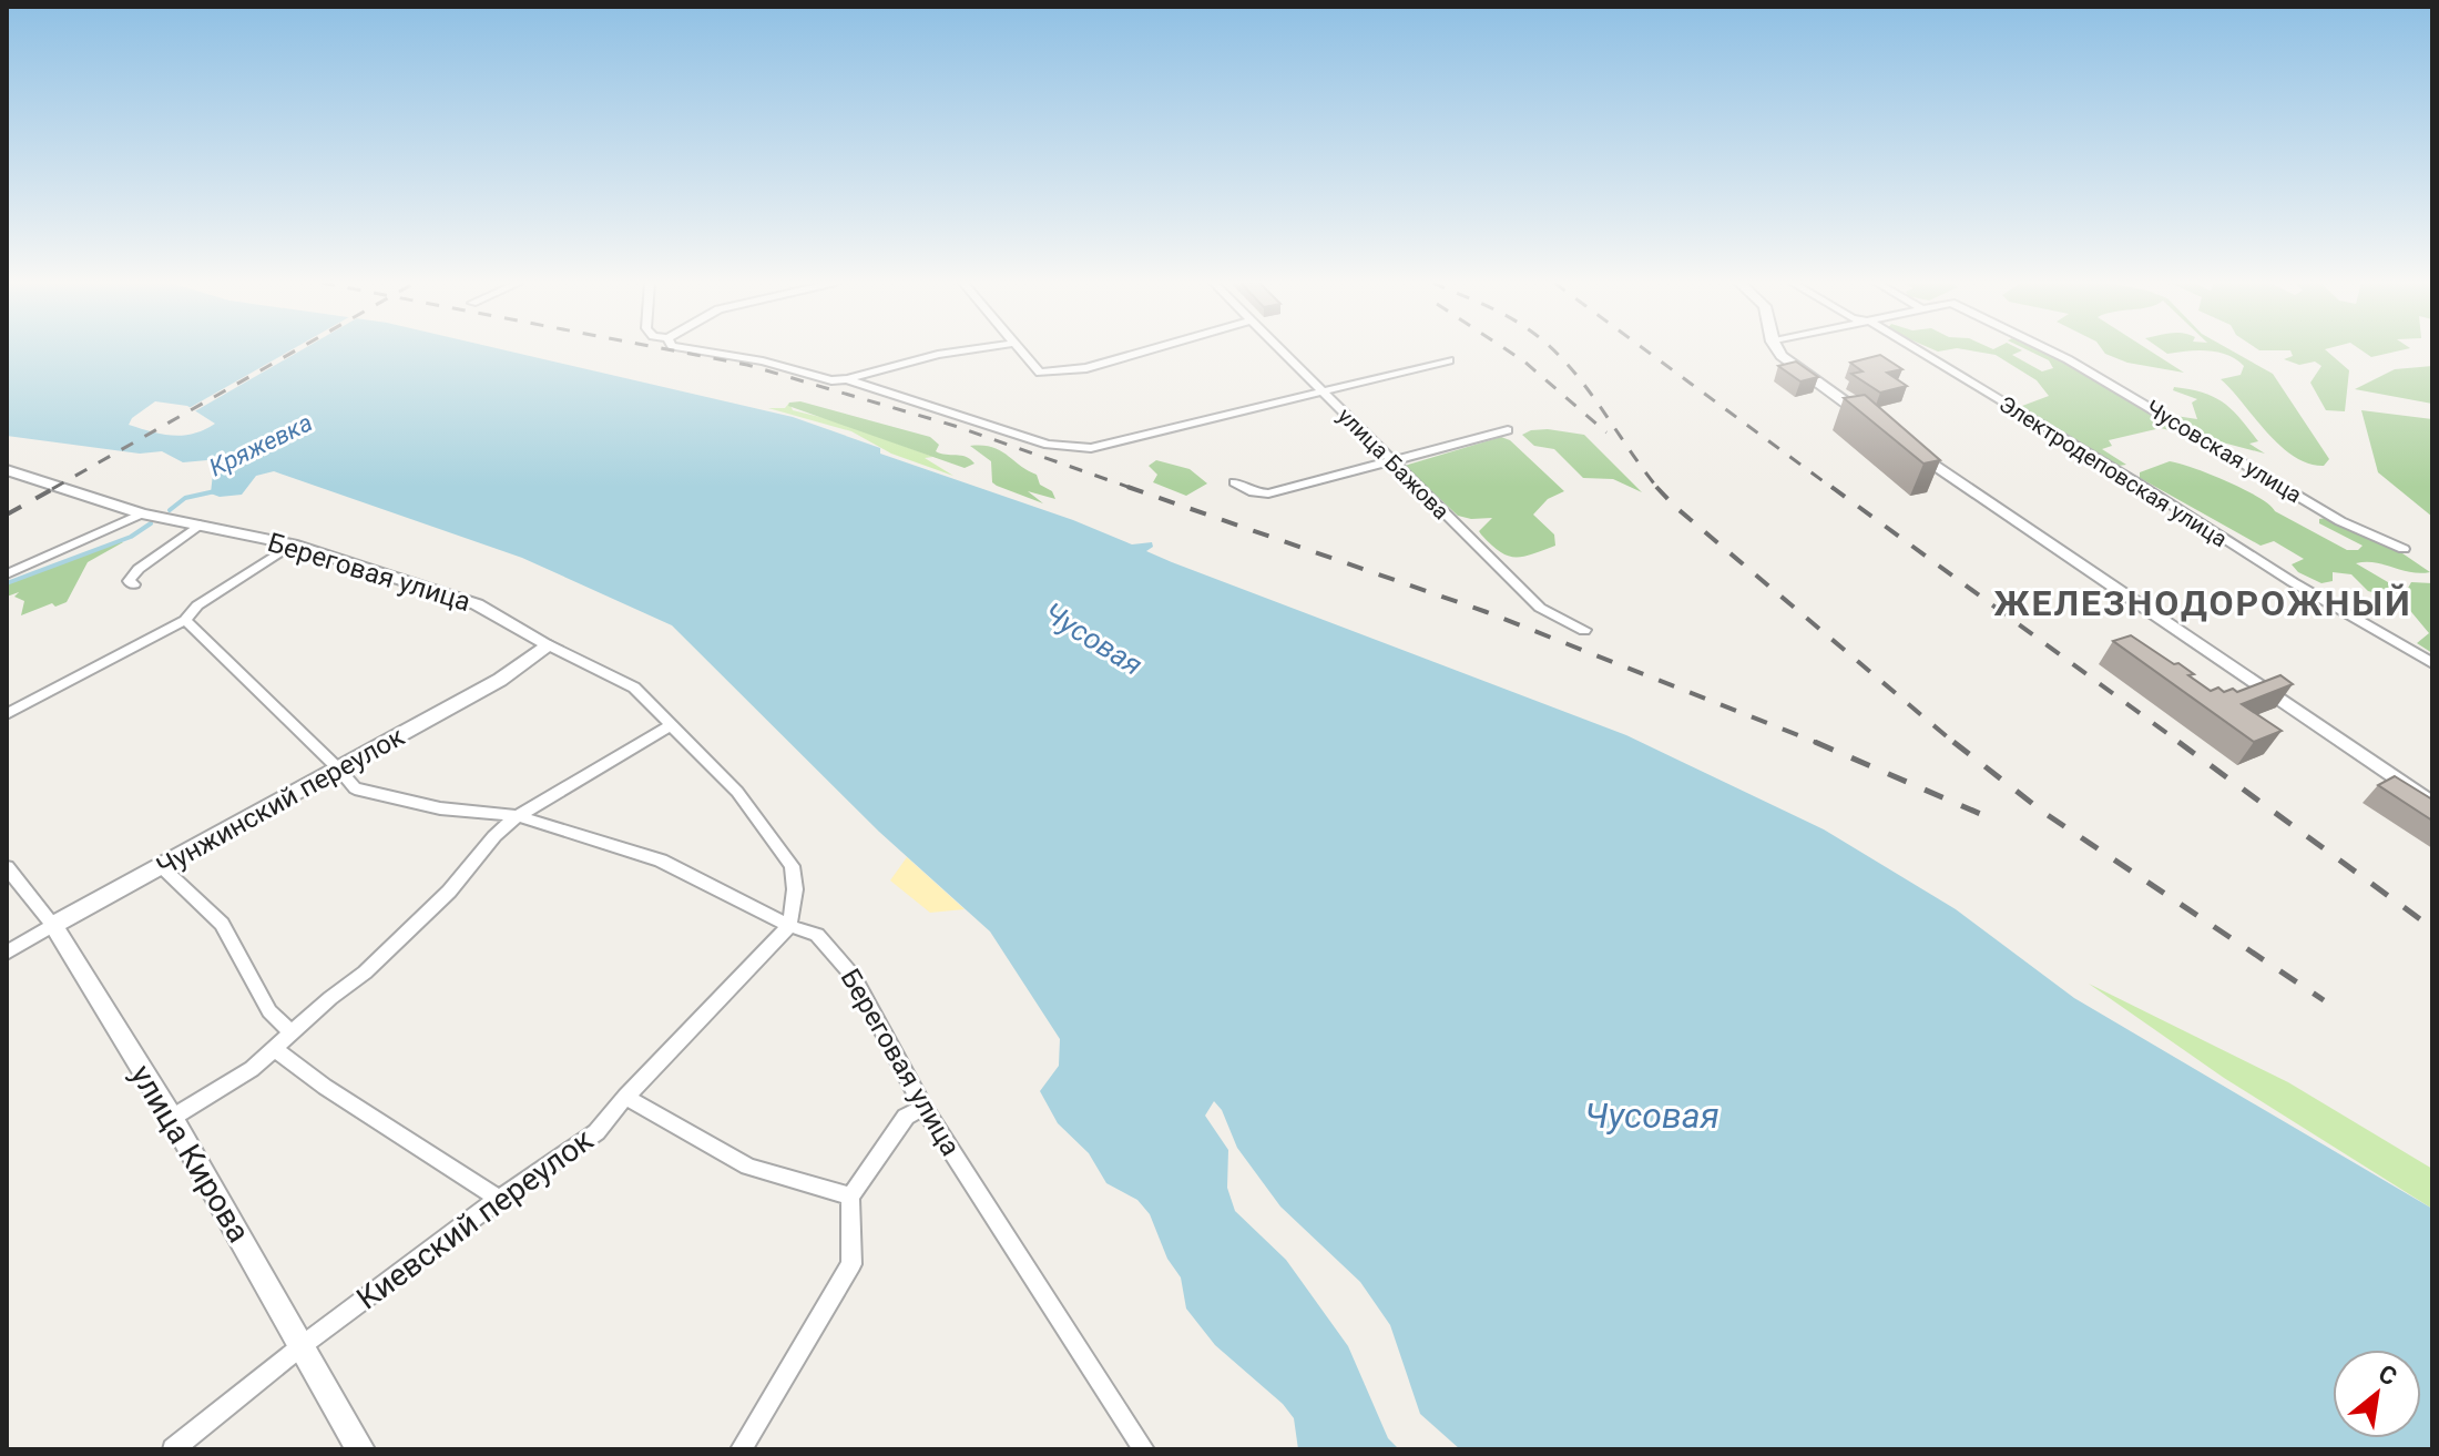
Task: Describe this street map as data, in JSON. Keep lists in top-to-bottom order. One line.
{"streets":{"street":["Чусовская улица","улица Бажова","Электродеповская улица","Береговая улица","Чунжинский переулок","улица Кирова","Киевский переулок"]},"crossings":[["Береговая улица","Чунжинский переулок"],["Береговая улица","Киевский переулок"],["Чунжинский переулок","улица Кирова"],["улица Кирова","Киевский переулок"]],"districts":["ЖЕЛЕЗНОДОРОЖНЫЙ"],"water":["Кряжевка","Чусовая"],"north":"top right"}
